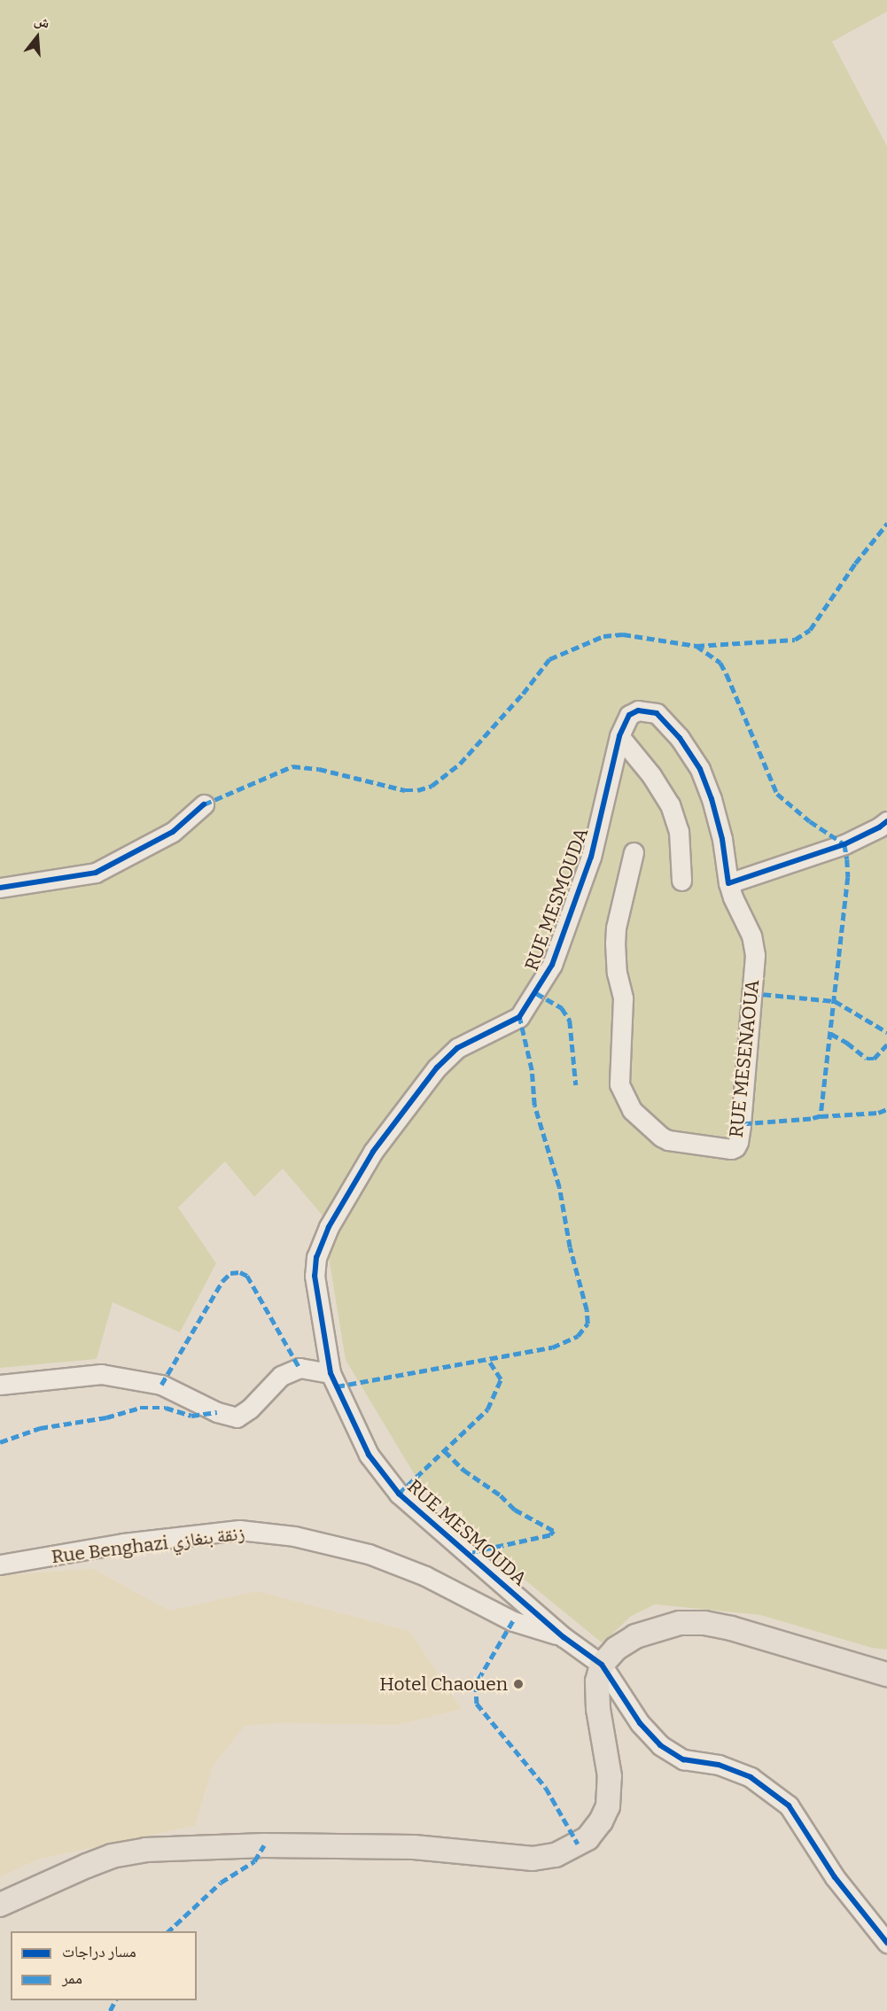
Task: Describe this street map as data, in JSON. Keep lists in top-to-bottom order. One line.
{"streets":{"street":["RUE MESMOUDA","RUE MESENAOUA","Rue Benghazi زنقة بنغازي"]},"crossings":[["RUE MESMOUDA","RUE MESENAOUA"],["RUE MESMOUDA","Rue Benghazi زنقة بنغازي"]],"places":["Hotel Chaouen"],"legend":["مسار دراجات","ممر"],"north":"top"}
